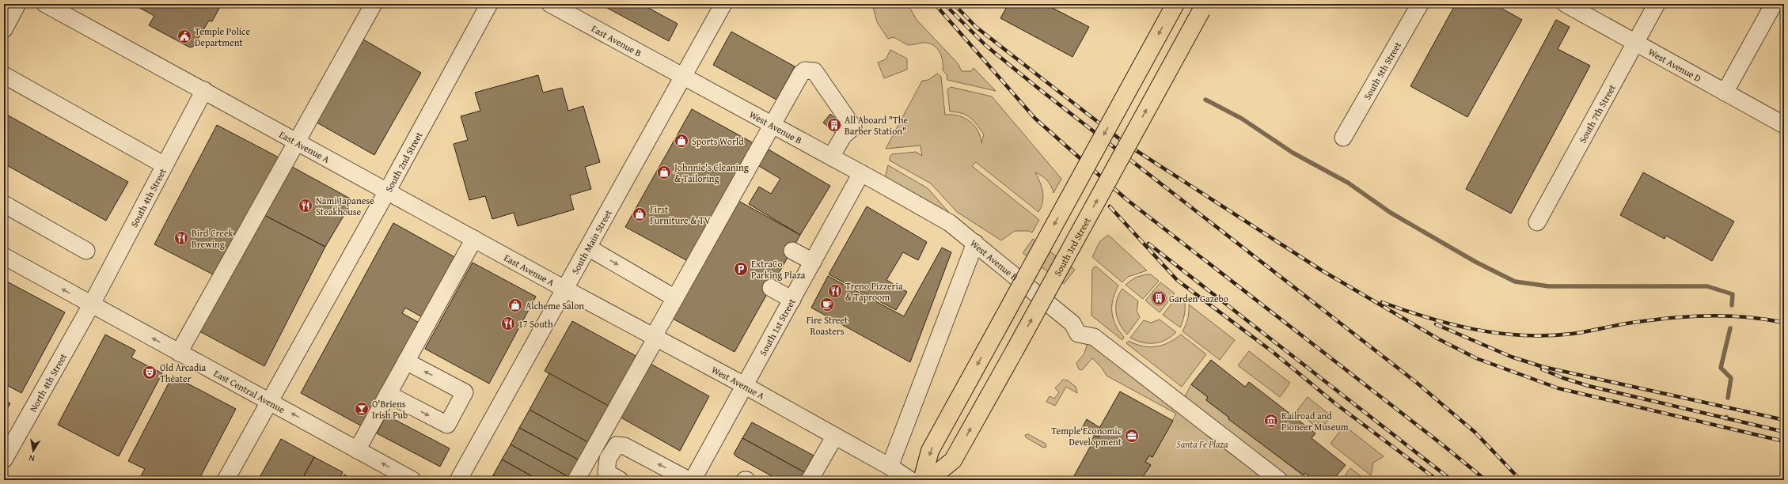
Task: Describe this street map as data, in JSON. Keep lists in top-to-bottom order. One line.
{"streets":{"main road":["South 3rd Street"],"street":["East Avenue B","West Avenue D","South 5th Street","South 7th Street","West Avenue B","East Avenue A","South 2nd Street","South 4th Street","South Main Street","South 1st Street","North 4th Street","West Avenue A","East Central Avenue"]},"crossings":[["East Avenue B","West Avenue B"],["East Avenue B","South Main Street"],["West Avenue D","South 7th Street"],["West Avenue B","South Main Street"],["West Avenue B","South 1st Street"],["East Avenue A","South 2nd Street"],["East Avenue A","South 4th Street"],["East Avenue A","South Main Street"],["East Avenue A","West Avenue A"],["South 2nd Street","East Central Avenue"],["South 4th Street","North 4th Street"],["South 4th Street","East Central Avenue"],["South Main Street","West Avenue A"],["South 1st Street","West Avenue A"],["North 4th Street","East Central Avenue"]],"one_way":["East Central Avenue"],"parks":["Santa Fe Plaza"],"places":{"public building":["Temple Police Department"],"building":["All Aboard \"The Barber Station\"","Garden Gazebo"],"shop":["Sports World","Johnnie's Cleaning & Tailoring","First Furniture & TV","Alcheme Salon"],"restaurant":["Nami Japanese Steakhouse","Bird Creek Brewing","Treno Pizzeria & Taproom","17 South"],"parking":["ExtraCo Parking Plaza"],"cafe":["Fire Street Roasters"],"theatre":["Old Arcadia Theater"],"bar":["O'Briens Irish Pub"],"museum":["Railroad and Pioneer Museum"],"office":["Temple Economic Development"]},"north":"bottom"}
